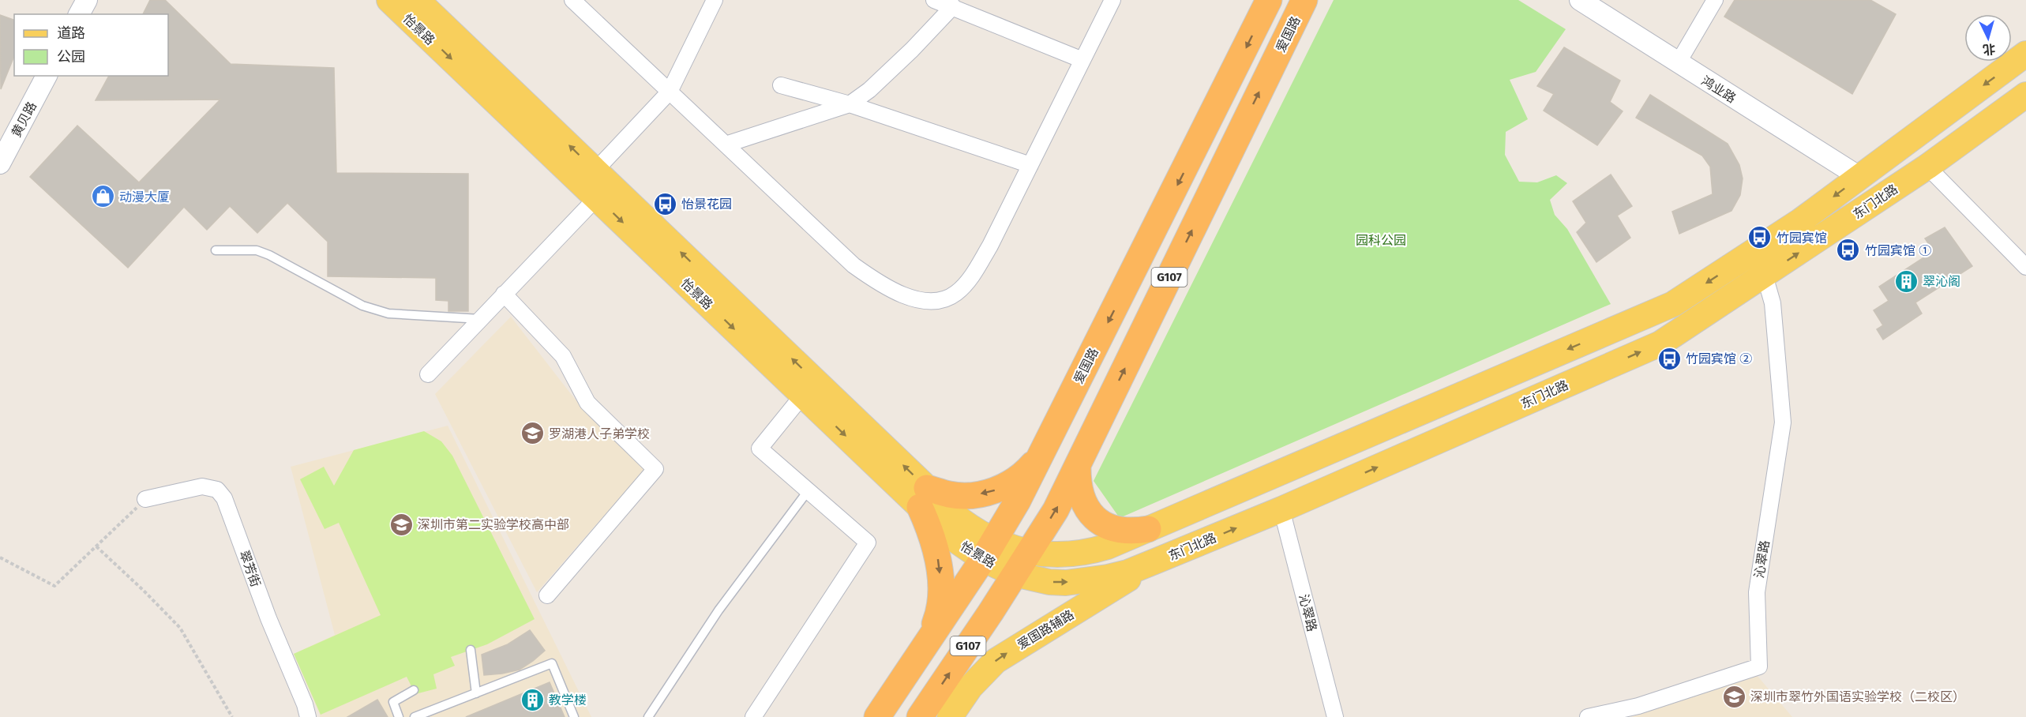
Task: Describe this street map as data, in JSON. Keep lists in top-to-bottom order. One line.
{"streets":{"highway":["爱国路","G107"],"main road":["怡景路","东门北路","爱国路辅路"],"street":["鸿业路","黄贝路","沁翠路","翠芳街"]},"crossings":[["怡景路","爱国路"],["怡景路","东门北路"],["爱国路","东门北路"],["东门北路","沁翠路"],["东门北路","爱国路辅路"]],"one_way":["爱国路辅路"],"parks":["园科公园"],"places":{"shop":["动漫大厦"],"bus stop":["怡景花园","竹园宾馆","竹园宾馆 ①","竹园宾馆 ②"],"building":["翠沁阁","教学楼"],"school or university":["罗湖港人子弟学校","深圳市第二实验学校高中部","深圳市翠竹外国语实验学校（二校区）"]},"legend":["道路","公园"],"north":"bottom"}
